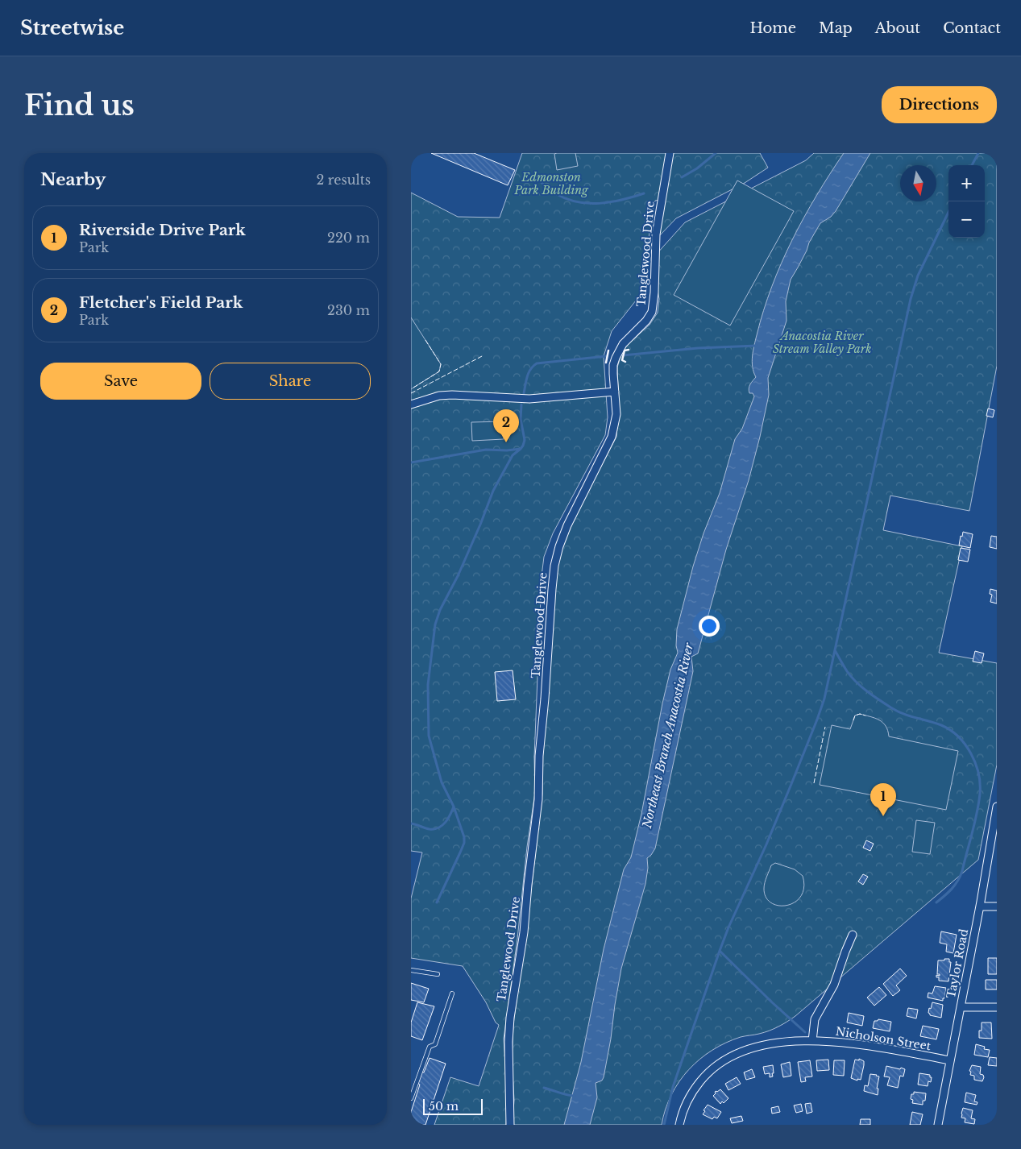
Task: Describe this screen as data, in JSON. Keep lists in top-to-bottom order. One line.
{"streets":{"street":["Tanglewood Drive","Taylor Road","Nicholson Street"]},"crossings":[["Taylor Road","Nicholson Street"]],"water":["Northeast Branch Anacostia River"],"parks":["Edmonston Park Building","Anacostia River Stream Valley Park"],"scale_bar":"50 m","north":"bottom","page":{"header":"Streetwise","nav":["Home","Map","About","Contact"],"buttons":["Directions",["Save","Share"]],"title":"Find us","heading":["Nearby","2 results"],"map_buttons":["+","−"],"list":[{"mark":"1","name":"Riverside Drive Park","note":"Park","value":"220 m"},{"mark":"2","name":"Fletcher's Field Park","note":"Park","value":"230 m"}],"pins":["2","1"],"scale":"50 m"}}
